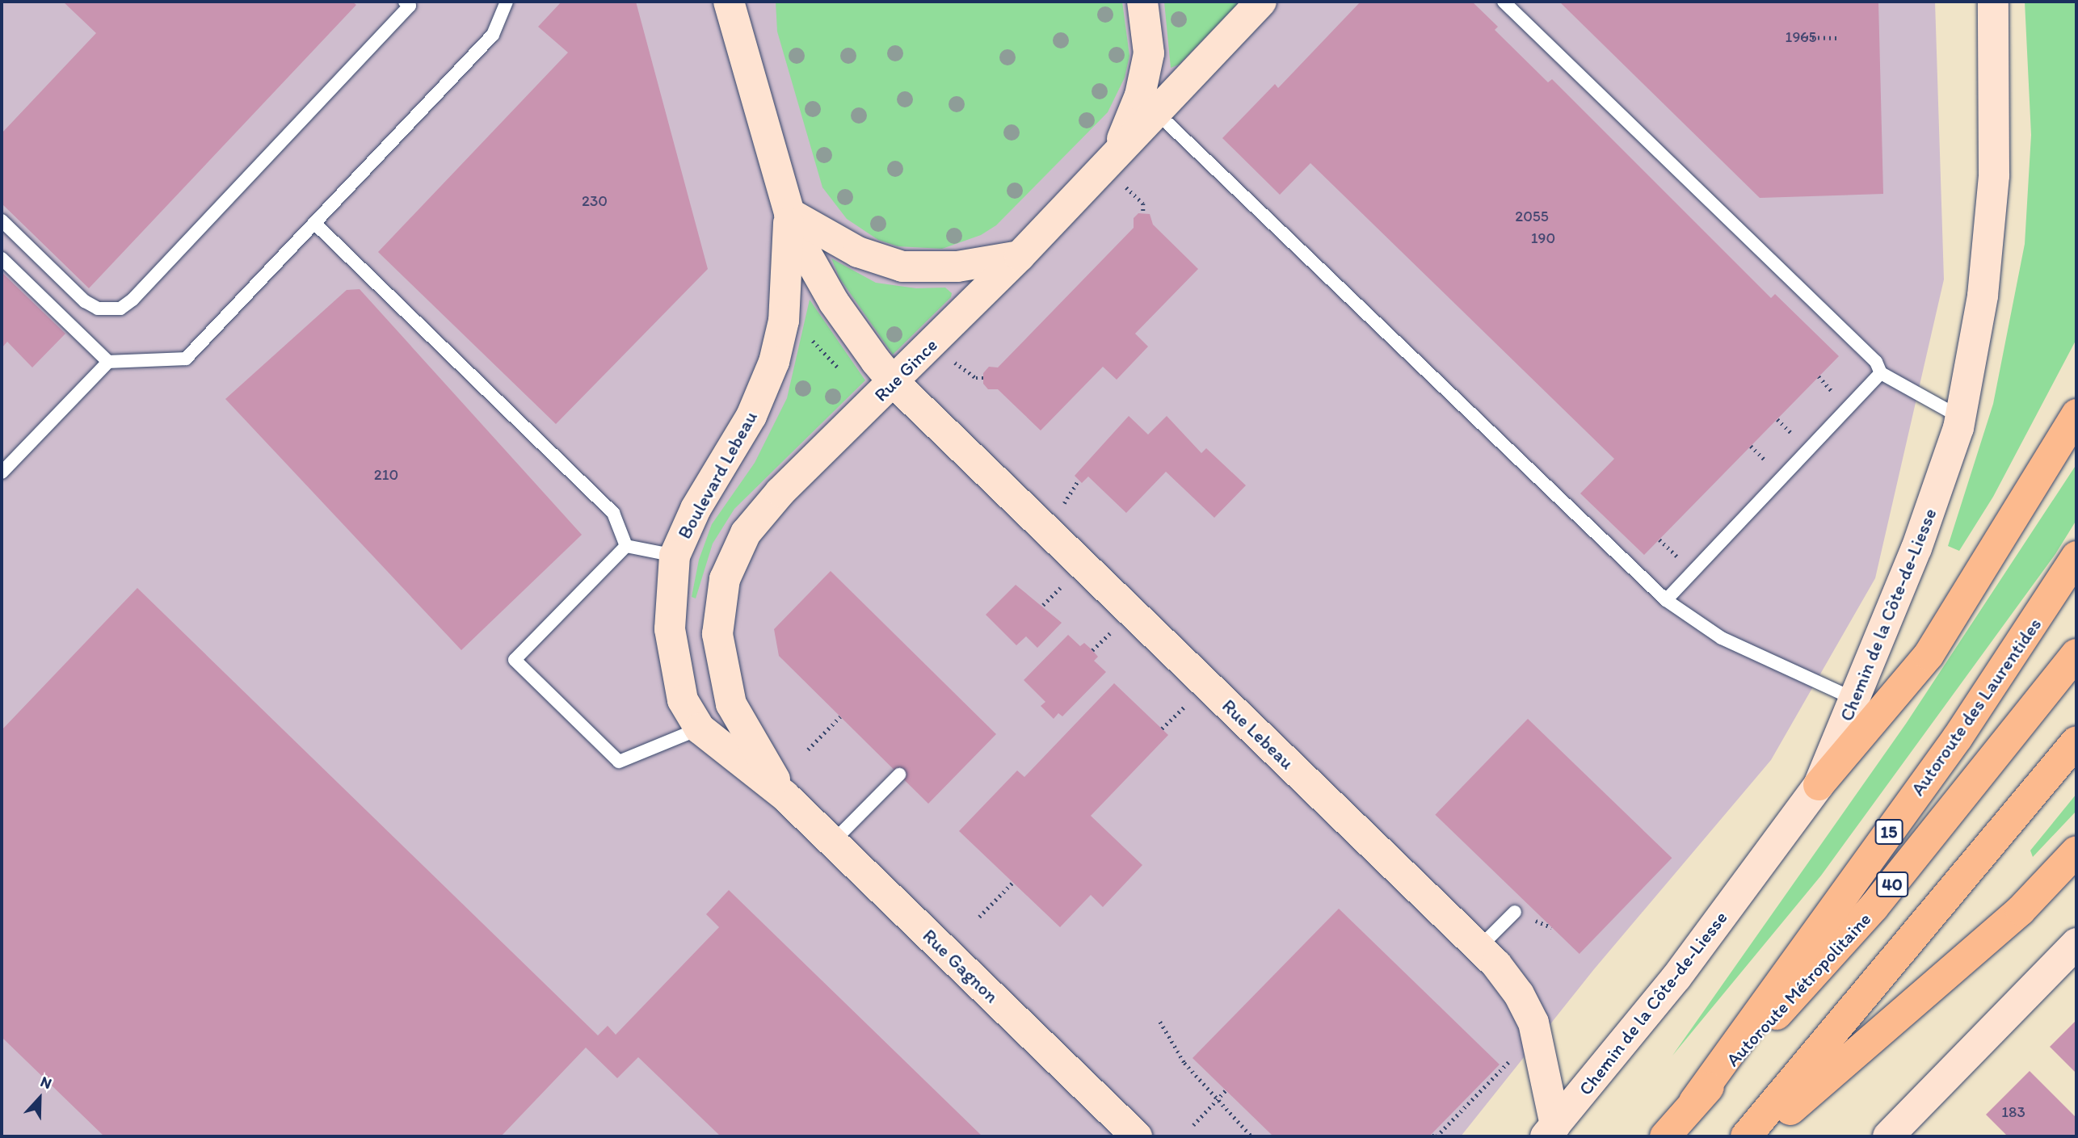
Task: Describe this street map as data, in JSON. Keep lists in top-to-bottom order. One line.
{"streets":{"highway":["Autoroute des Laurentides","15","40","Autoroute Métropolitaine"],"street":["Rue Gince","Boulevard Lebeau","Chemin de la Côte-de-Liesse","Rue Lebeau","Rue Gagnon"]},"crossings":[["Rue Gince","Boulevard Lebeau"],["Rue Gince","Rue Lebeau"],["Rue Gince","Rue Gagnon"],["Boulevard Lebeau","Rue Lebeau"],["Boulevard Lebeau","Rue Gagnon"],["Chemin de la Côte-de-Liesse","Rue Lebeau"],["Autoroute des Laurentides","Autoroute Métropolitaine"]],"house_numbers":["1965","230","2055","190","210","183"],"north":"top"}
